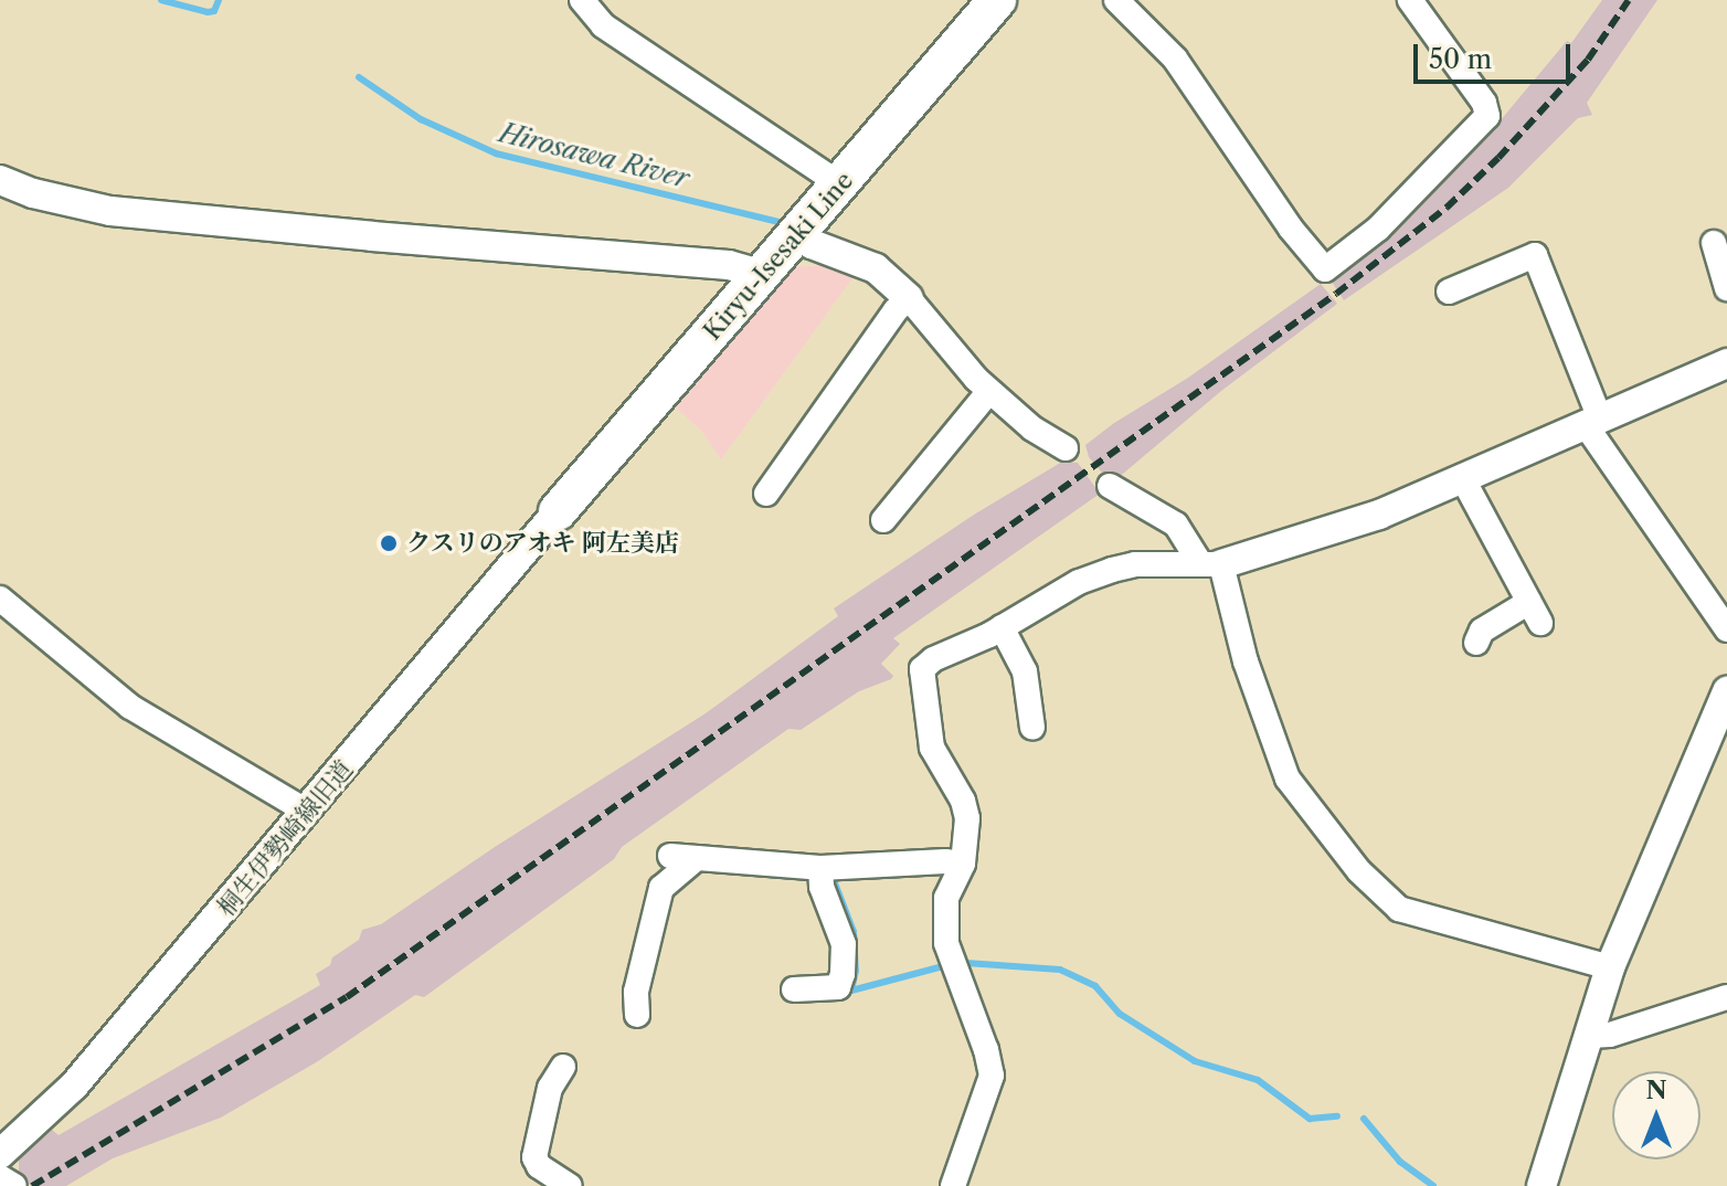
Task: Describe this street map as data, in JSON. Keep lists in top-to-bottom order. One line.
{"streets":{"main road":["Kiryu-Isesaki Line"],"street":["桐生伊勢崎線旧道"]},"crossings":[["Kiryu-Isesaki Line","桐生伊勢崎線旧道"]],"water":["Hirosawa River"],"places":["クスリのアオキ 阿左美店"],"scale_bar":"50 m","north":"top"}
